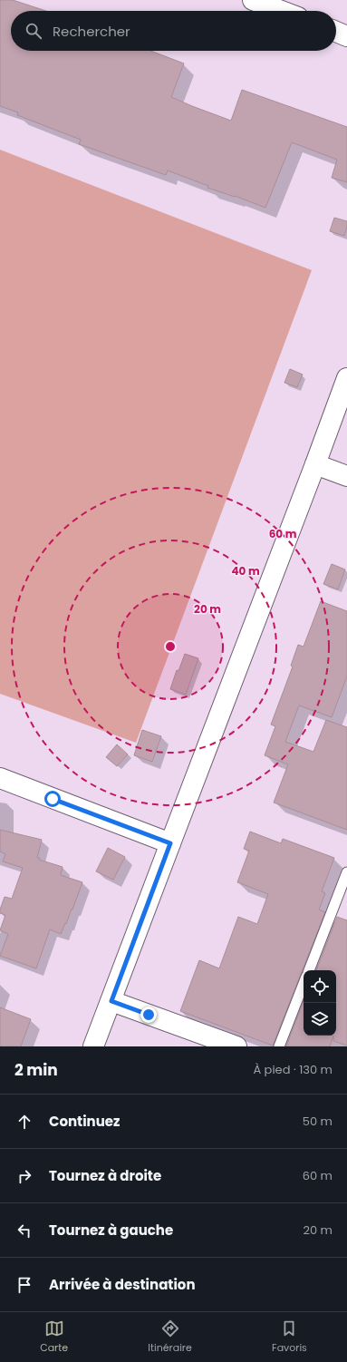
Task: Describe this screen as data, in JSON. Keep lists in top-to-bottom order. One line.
{"page":{"search":"Rechercher","heading":["2 min","À pied · 130 m"],"list":[["Continuez","50 m"],["Tournez à droite","60 m"],["Tournez à gauche","20 m"],"Arrivée à destination"],"nav":["Carte","Itinéraire","Favoris"]},"rings":["60 m","40 m","20 m"]}
